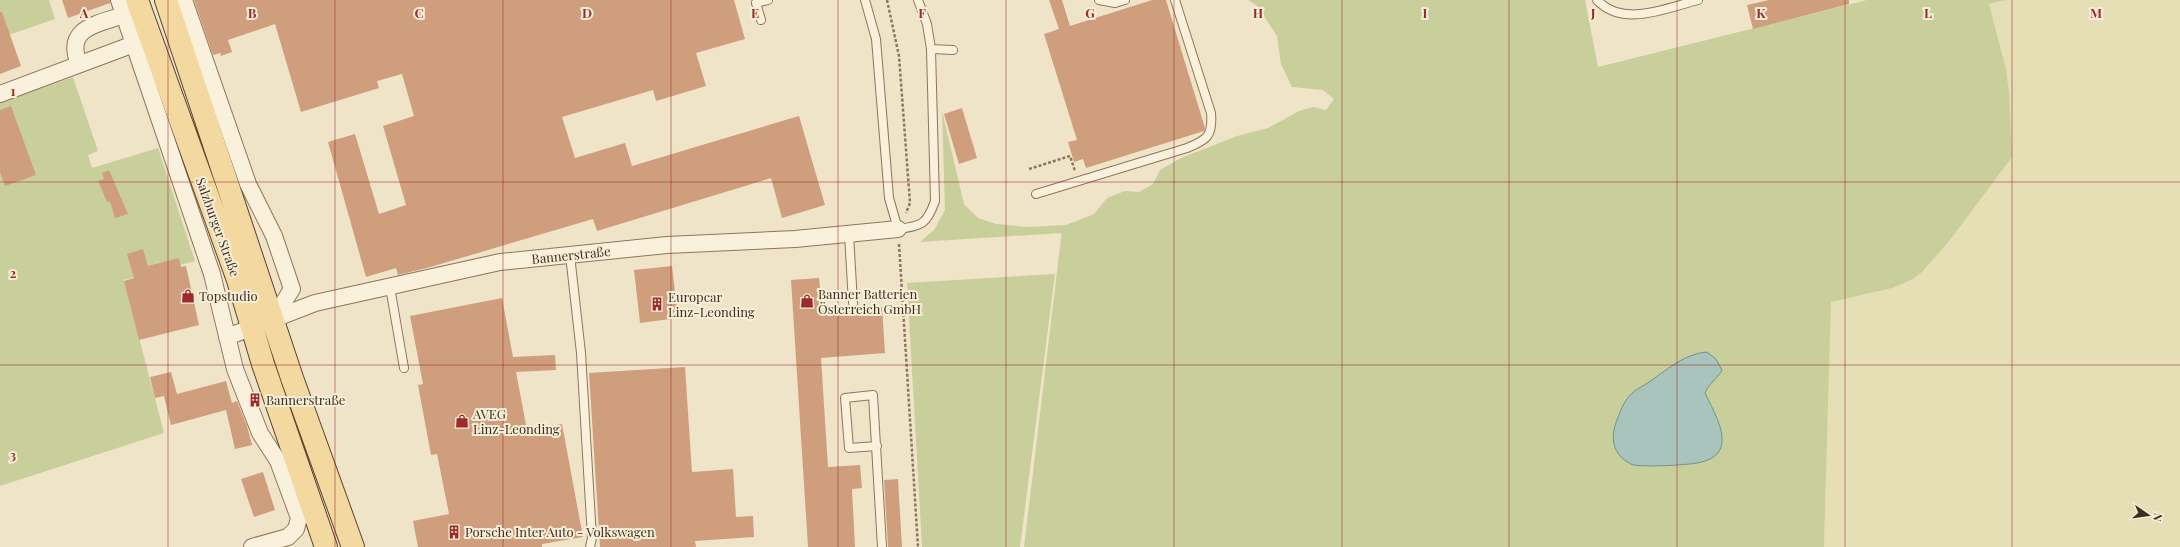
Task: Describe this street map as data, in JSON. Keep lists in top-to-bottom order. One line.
{"streets":{"main road":["Salzburger Straße"],"street":["Bannerstraße"]},"crossings":[["Salzburger Straße","Bannerstraße"]],"places":{"shop":["Topstudio","Banner Batterien Österreich GmbH","AVEG Linz-Leonding"],"building":["Europcar Linz-Leonding","Bannerstraße","Porsche Inter Auto - Volkswagen"]},"north":"right","grid":{"columns":["A","B","C","D","E","F","G","H","I","J","K","L","M"],"rows":["1","2","3"]}}
